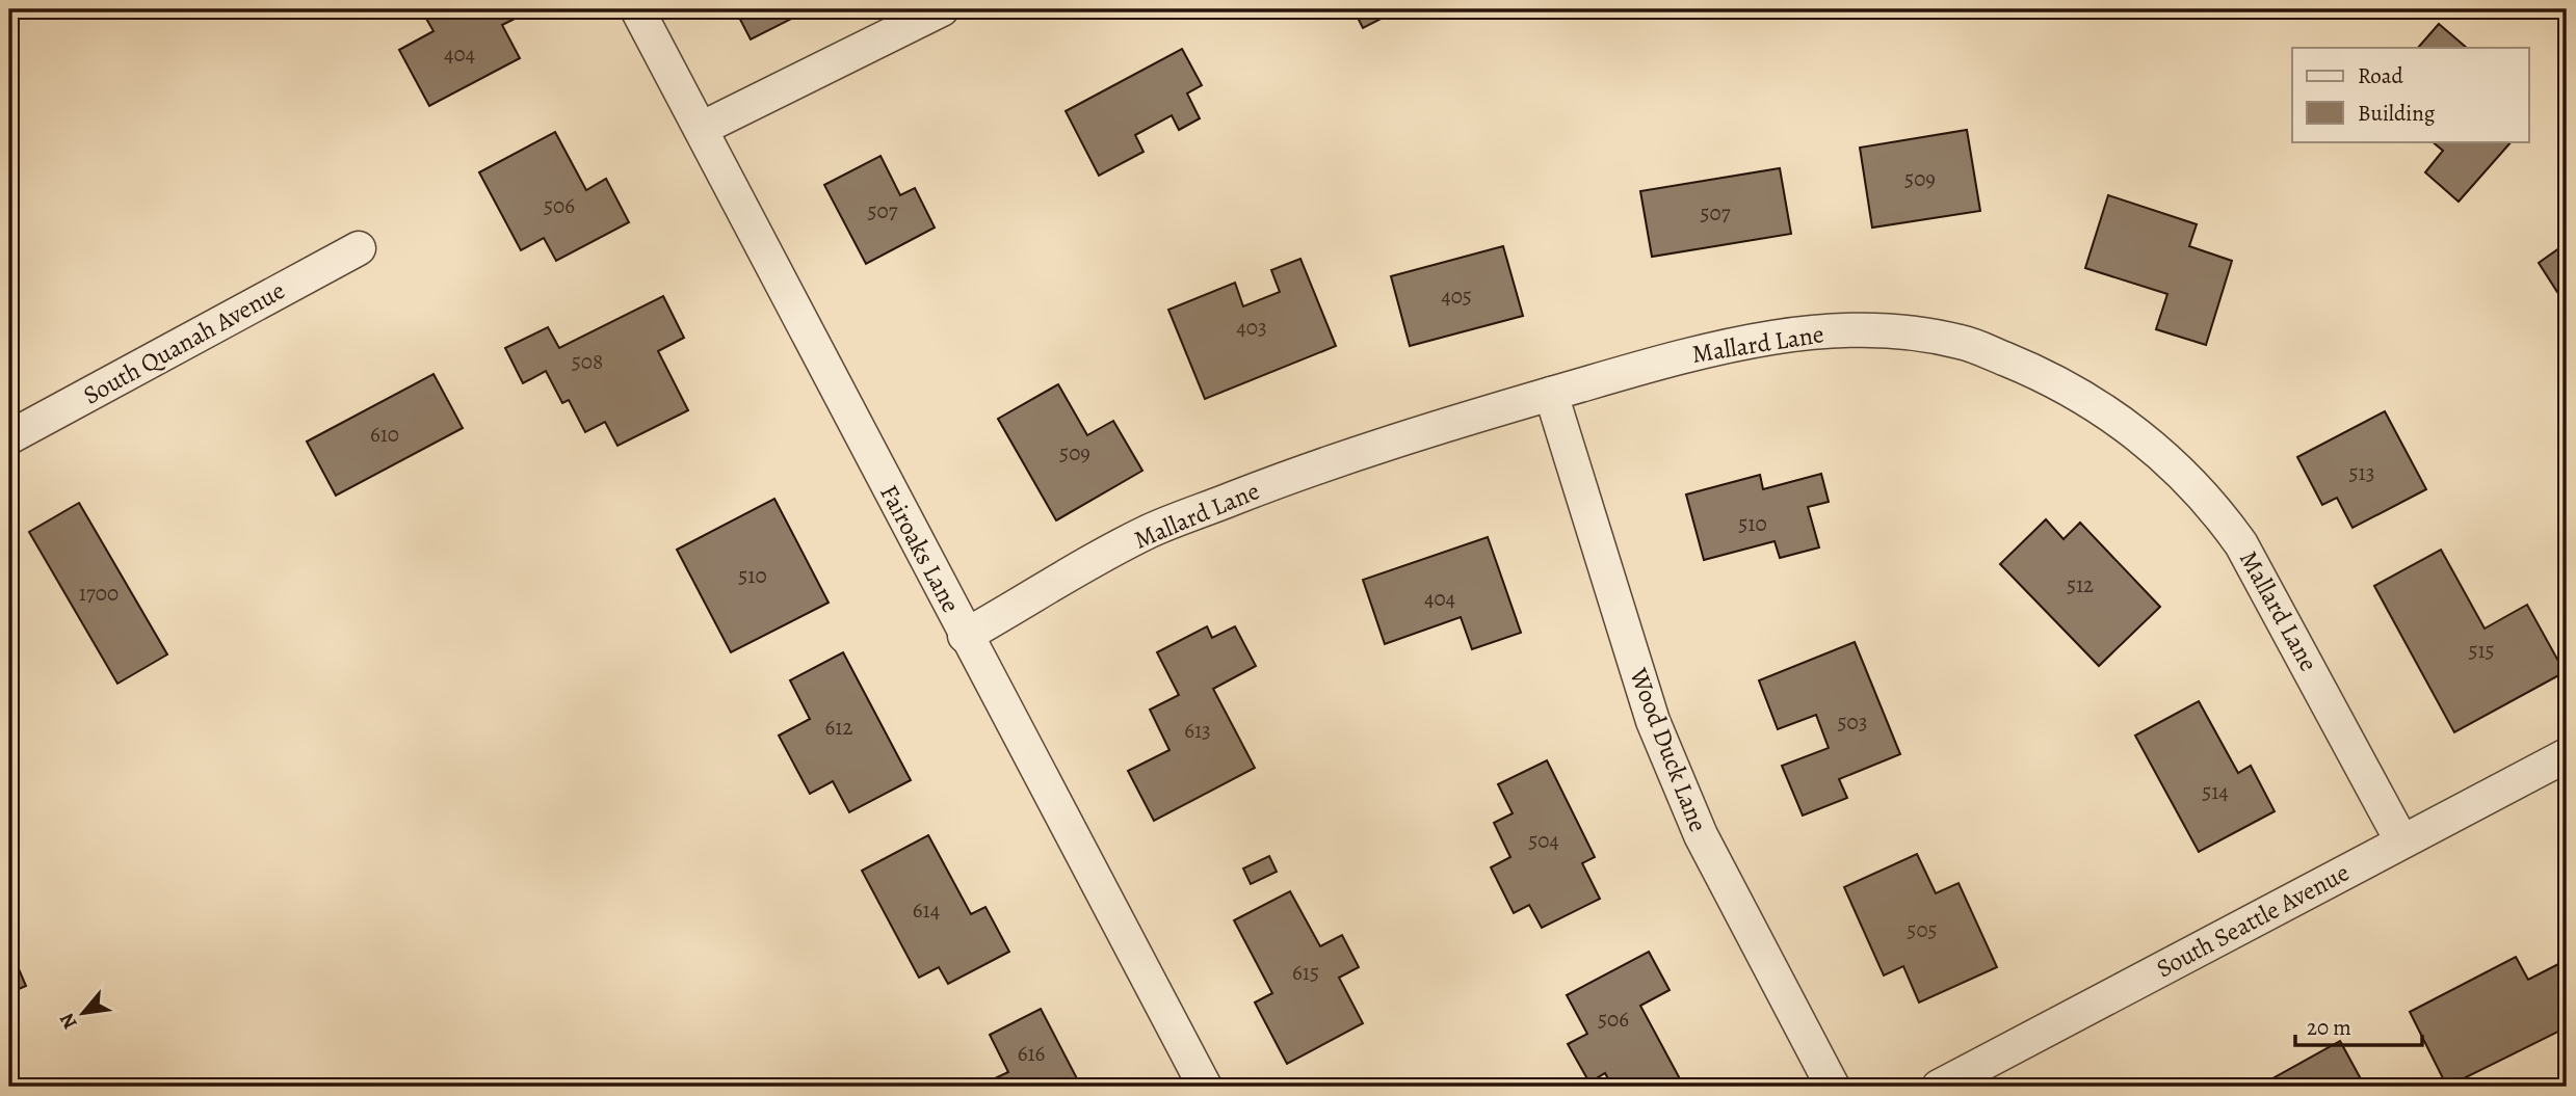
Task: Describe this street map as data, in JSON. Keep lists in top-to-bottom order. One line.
{"streets":{"street":["South Quanah Avenue","Mallard Lane","Fairoaks Lane","Wood Duck Lane","South Seattle Avenue"]},"crossings":[["Mallard Lane","Fairoaks Lane"],["Mallard Lane","Wood Duck Lane"],["Mallard Lane","South Seattle Avenue"]],"house_numbers":["404","509","506","507","507","405","403","508","610","509","513","510","510","512","1700","404","515","503","612","613","514","504","614","505","615","506","616"],"legend":["Road","Building"],"scale_bar":"20 m","north":"bottom left"}
